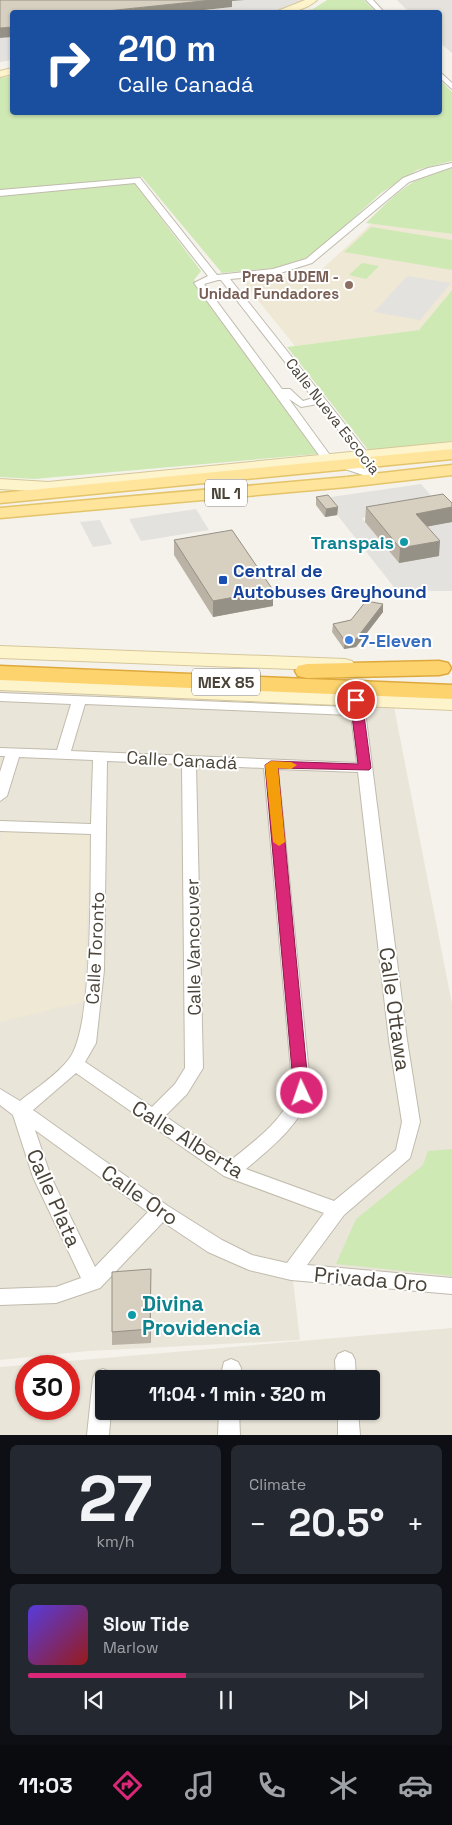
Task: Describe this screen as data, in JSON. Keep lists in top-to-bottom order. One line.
{"streets":{"highway":["MEX 85"],"main road":["NL 1"],"street":["Calle Nueva Escocia","Calle Canadá","Calle Vancouver","Calle Toronto","Calle Ottawa","Calle Alberta","Calle Oro","Calle Plata","Privada Oro"]},"crossings":[["Calle Nueva Escocia","NL 1"],["Calle Canadá","Calle Vancouver"],["Calle Canadá","Calle Toronto"],["Calle Canadá","Calle Ottawa"],["Calle Vancouver","Calle Alberta"],["Calle Toronto","Calle Alberta"],["Calle Toronto","Calle Oro"],["Calle Toronto","Calle Plata"],["Calle Ottawa","Calle Alberta"],["Calle Ottawa","Calle Oro"],["Calle Ottawa","Privada Oro"],["Calle Oro","Calle Plata"],["Calle Oro","Privada Oro"]],"places":{"other":["Prepa UDEM - Unidad Fundadores","Transpais","7-Eleven","Divina Providencia"],"transit":["Central de Autobuses Greyhound"]},"page":{"turn":["210 m","Calle Canadá"],"limit":"30","trip":"11:04 · 1 min · 320 m","tile":[["27","km/h"],"Climate"],"heat":["−","20.5°","+"],"song":["Slow Tide","Marlow"],"tabs":"11:03"}}
